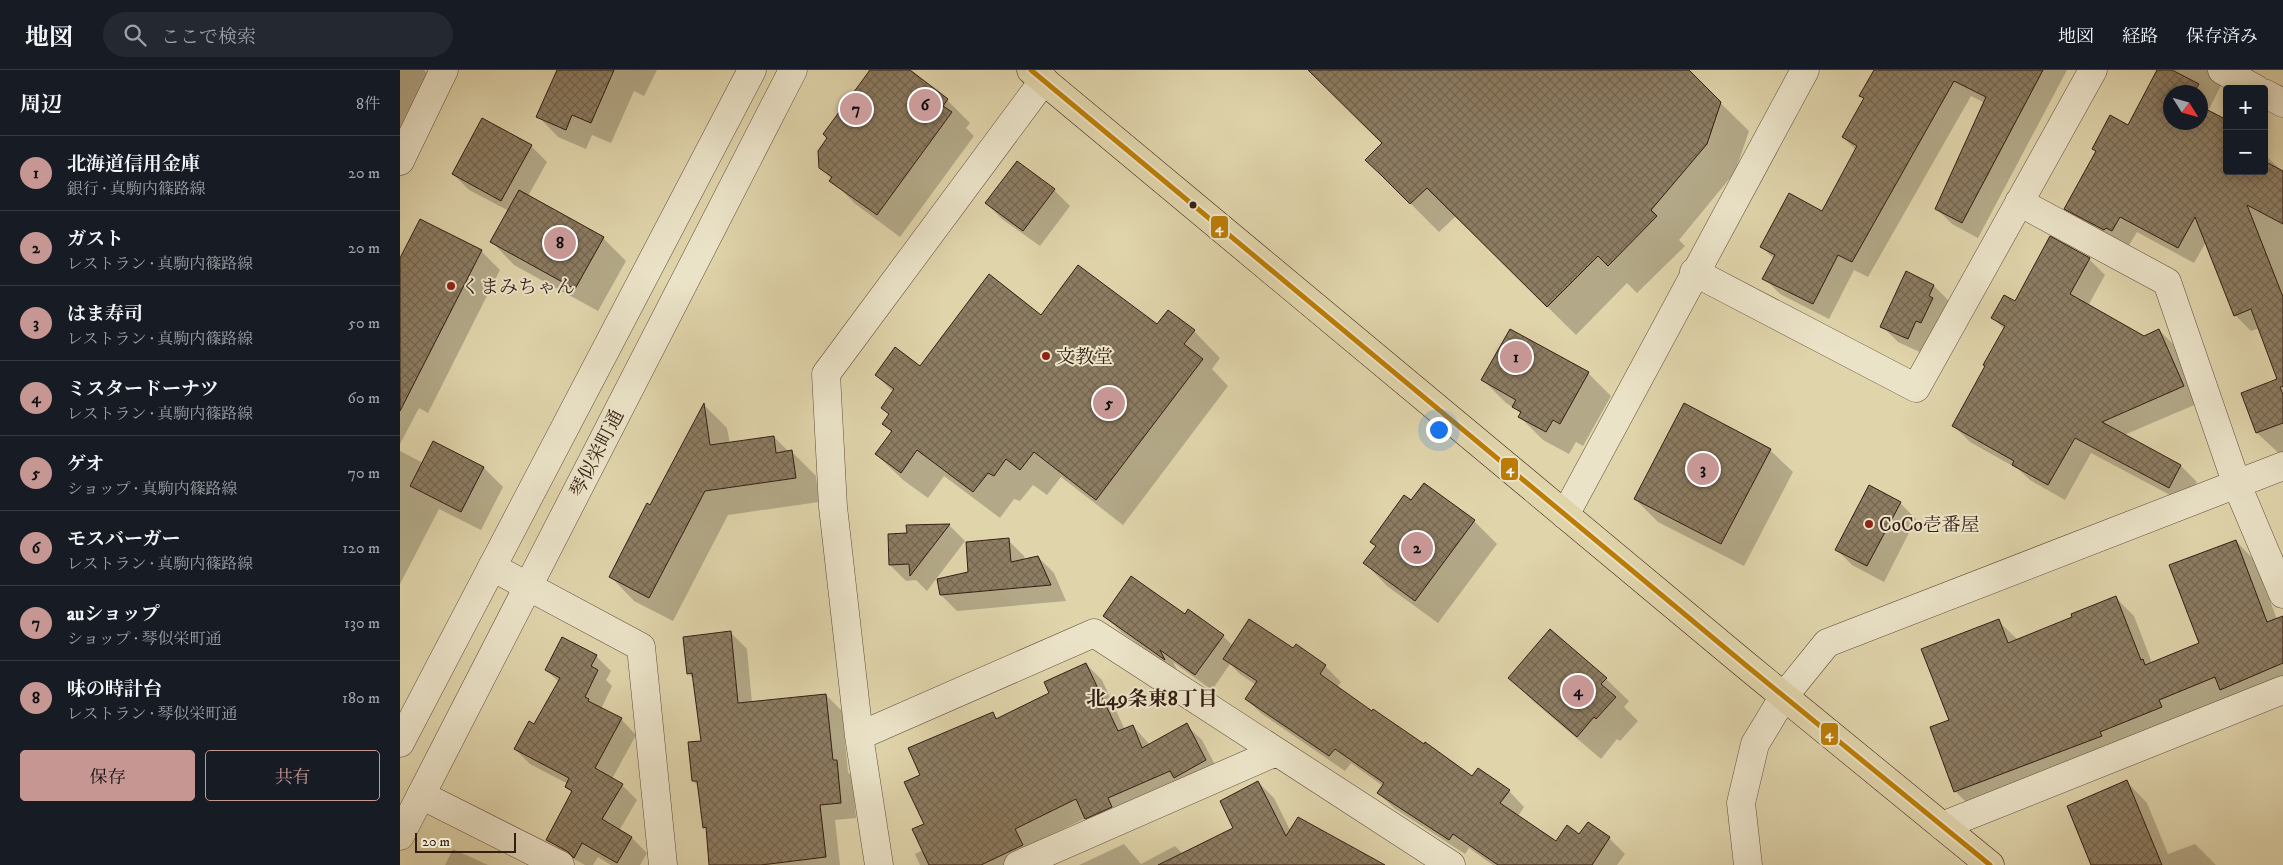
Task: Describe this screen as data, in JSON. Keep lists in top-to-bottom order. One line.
{"streets":{"street":["琴似栄町通"]},"districts":["北49条東8丁目"],"places":["くまみちゃん","文教堂","CoCo壱番屋"],"lines":["transit line 4"],"scale_bar":"20 m","north":"bottom right","page":{"header":"地図","search":"ここで検索","nav":["地図","経路","保存済み"],"heading":["周辺","8件"],"map_buttons":["+","−"],"pins":["6","7","8","1","5","3","2","4"],"list":[{"mark":"1","name":"北海道信用金庫","note":"銀行 · 真駒内篠路線","value":"20 m"},{"mark":"2","name":"ガスト","note":"レストラン · 真駒内篠路線","value":"20 m"},{"mark":"3","name":"はま寿司","note":"レストラン · 真駒内篠路線","value":"50 m"},{"mark":"4","name":"ミスタードーナツ","note":"レストラン · 真駒内篠路線","value":"60 m"},{"mark":"5","name":"ゲオ","note":"ショップ · 真駒内篠路線","value":"70 m"},{"mark":"6","name":"モスバーガー","note":"レストラン · 真駒内篠路線","value":"120 m"},{"mark":"7","name":"auショップ","note":"ショップ · 琴似栄町通","value":"130 m"},{"mark":"8","name":"味の時計台","note":"レストラン · 琴似栄町通","value":"180 m"}],"buttons":["保存","共有"],"scale":"20 m"}}
